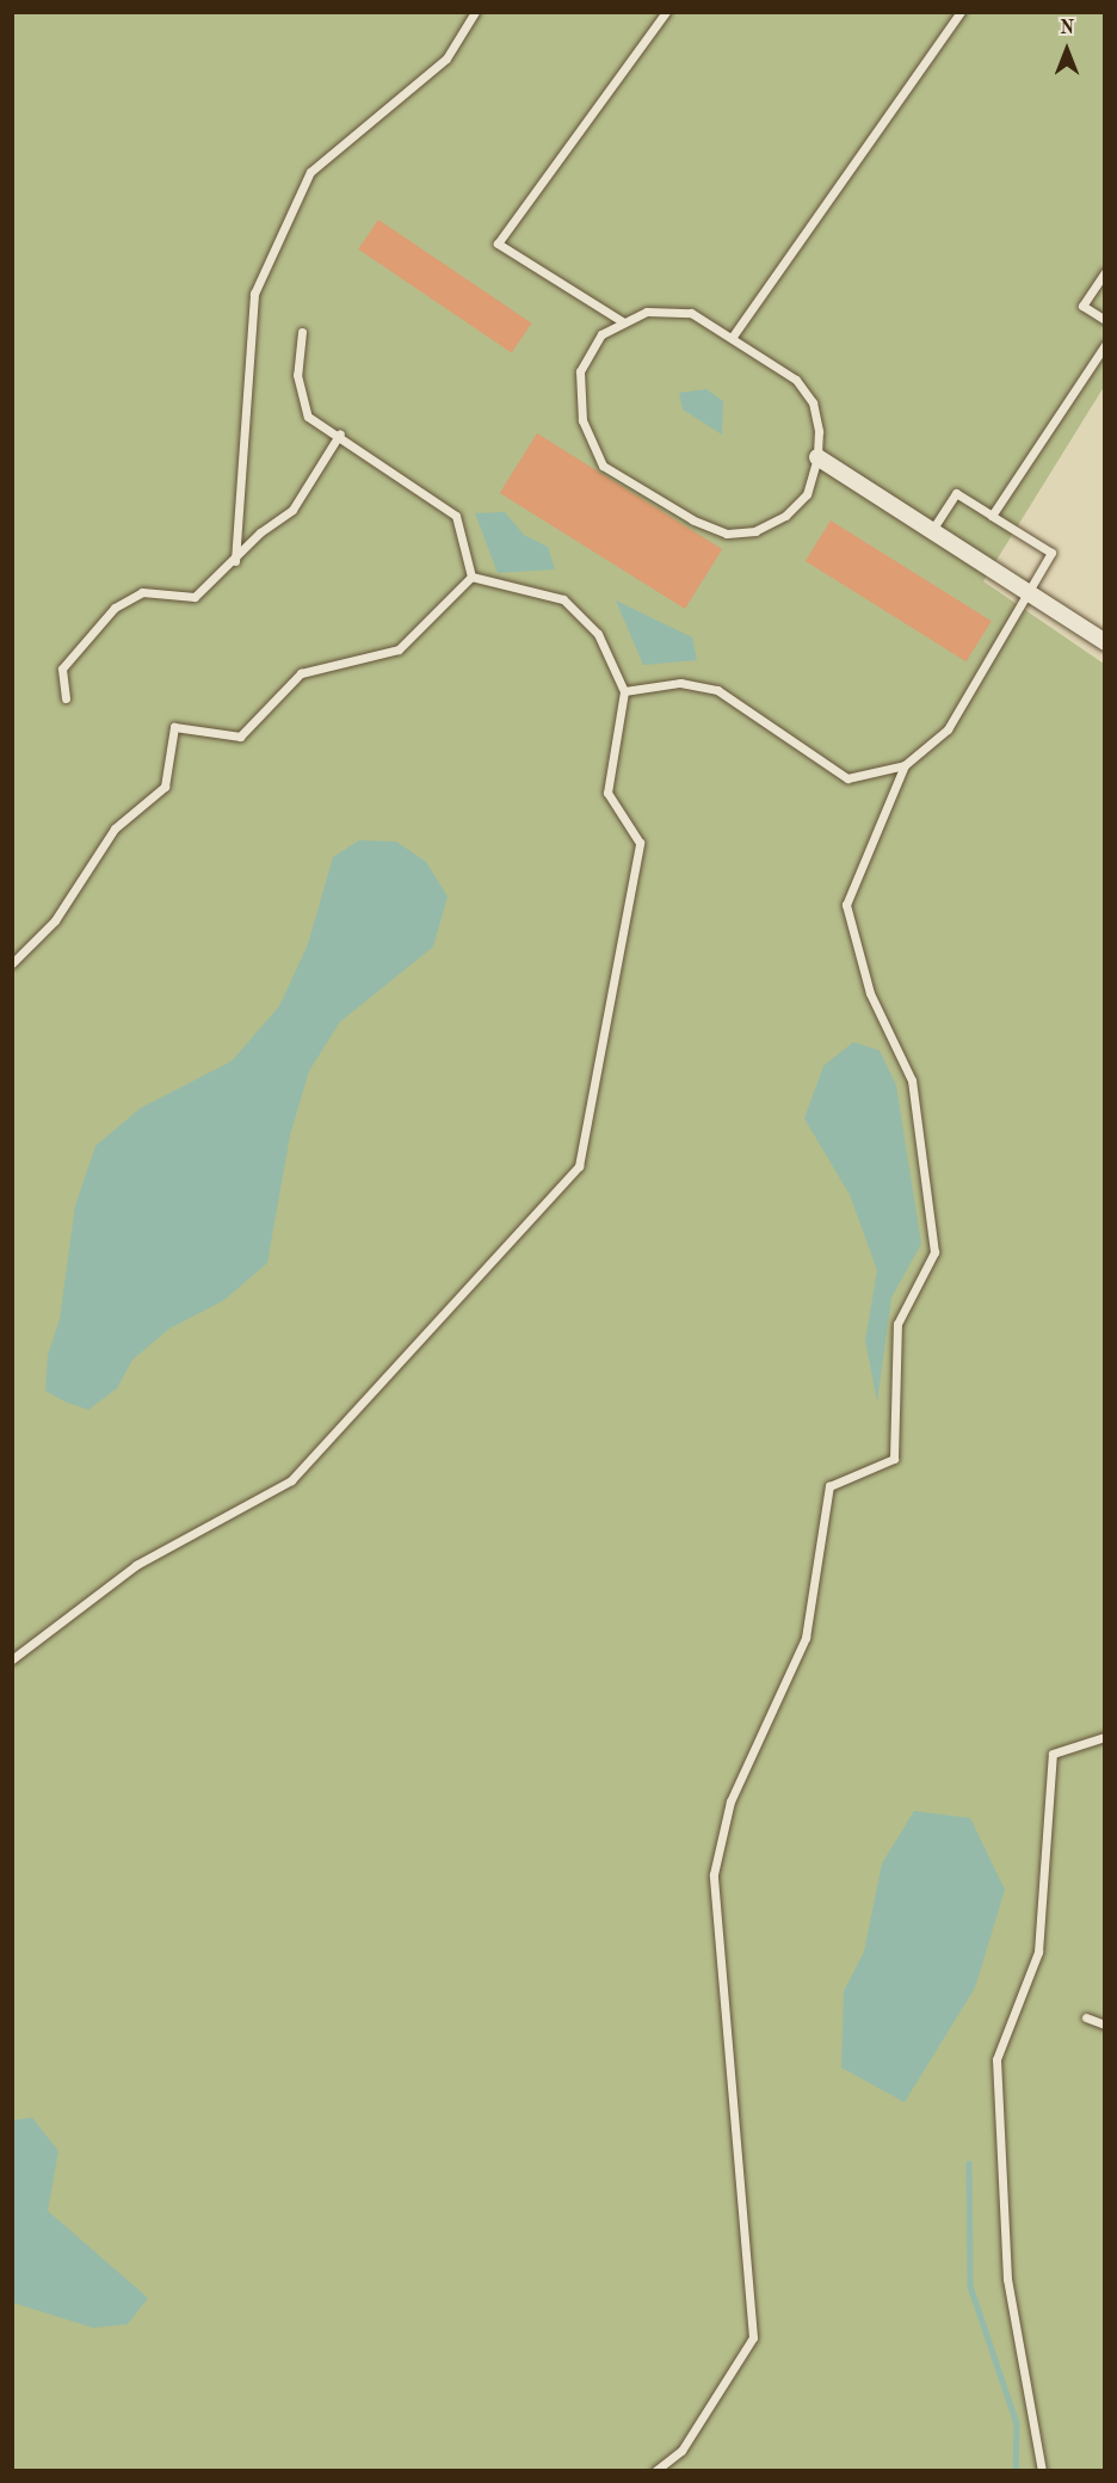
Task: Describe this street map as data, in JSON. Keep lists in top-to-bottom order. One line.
{"north":"top"}
